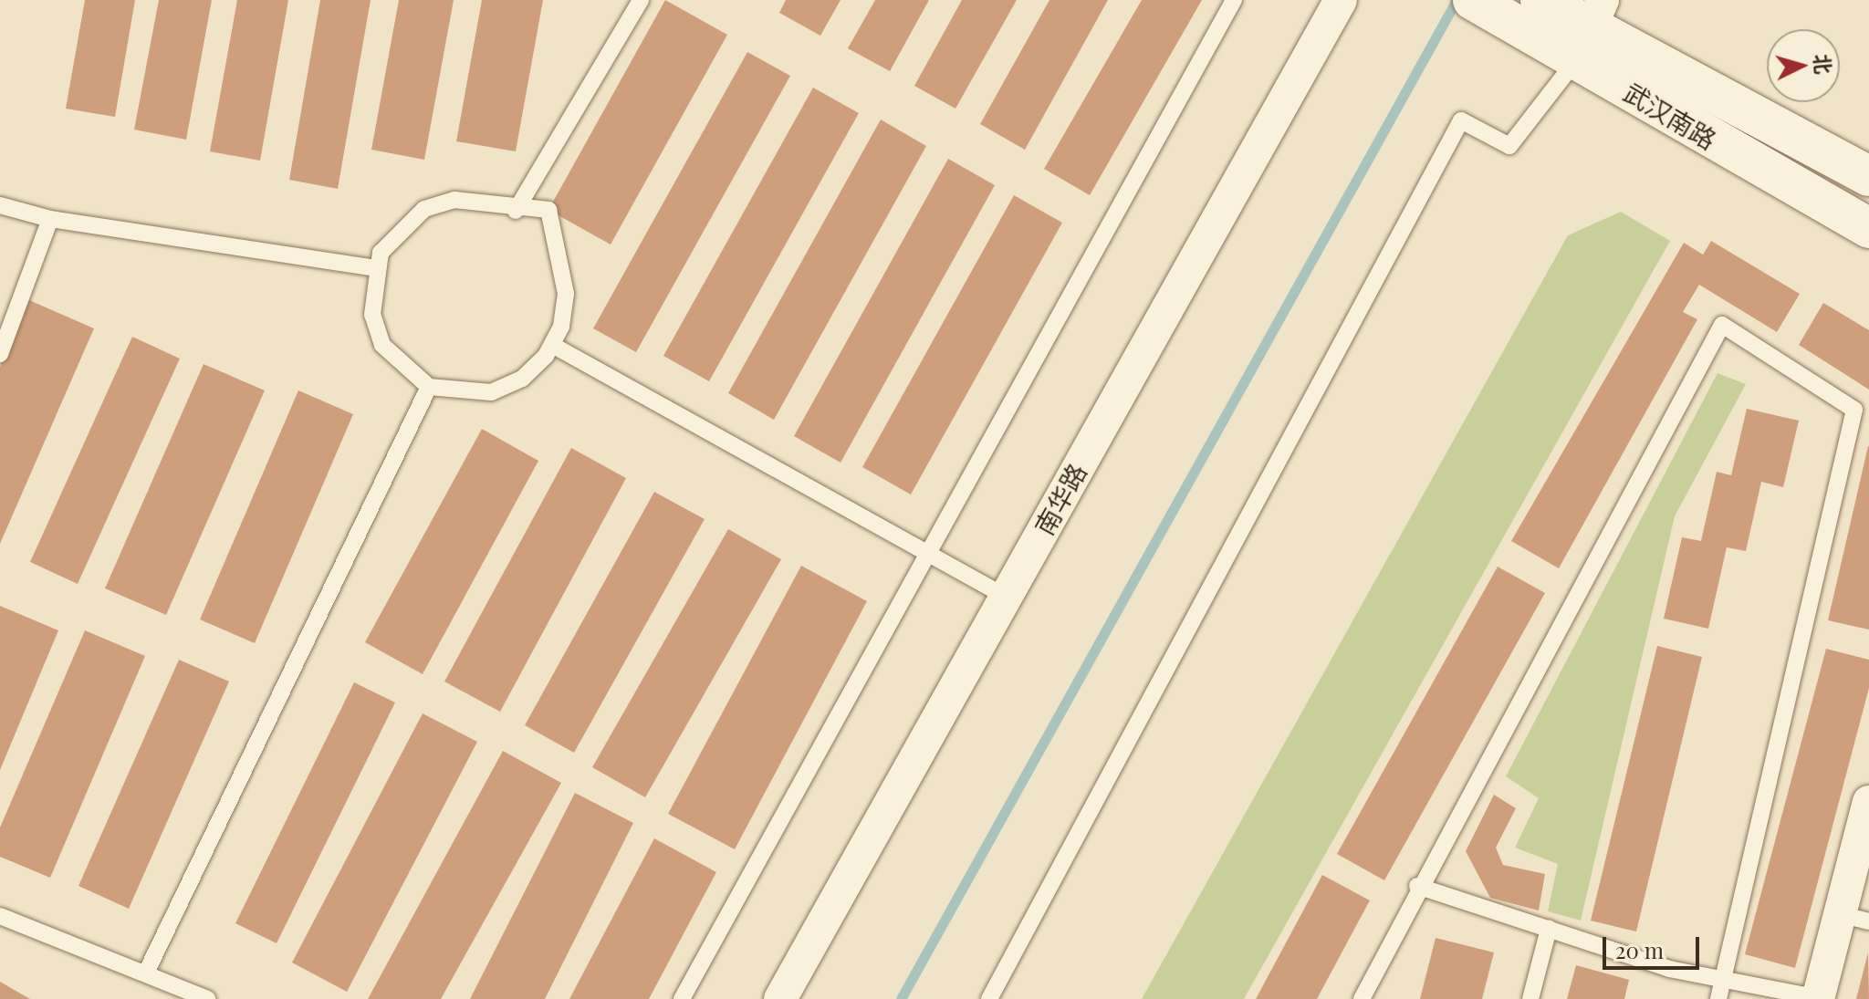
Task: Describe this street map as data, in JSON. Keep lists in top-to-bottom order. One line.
{"streets":{"main road":["武汉南路"],"street":["南华路"]},"scale_bar":"20 m","north":"right"}
